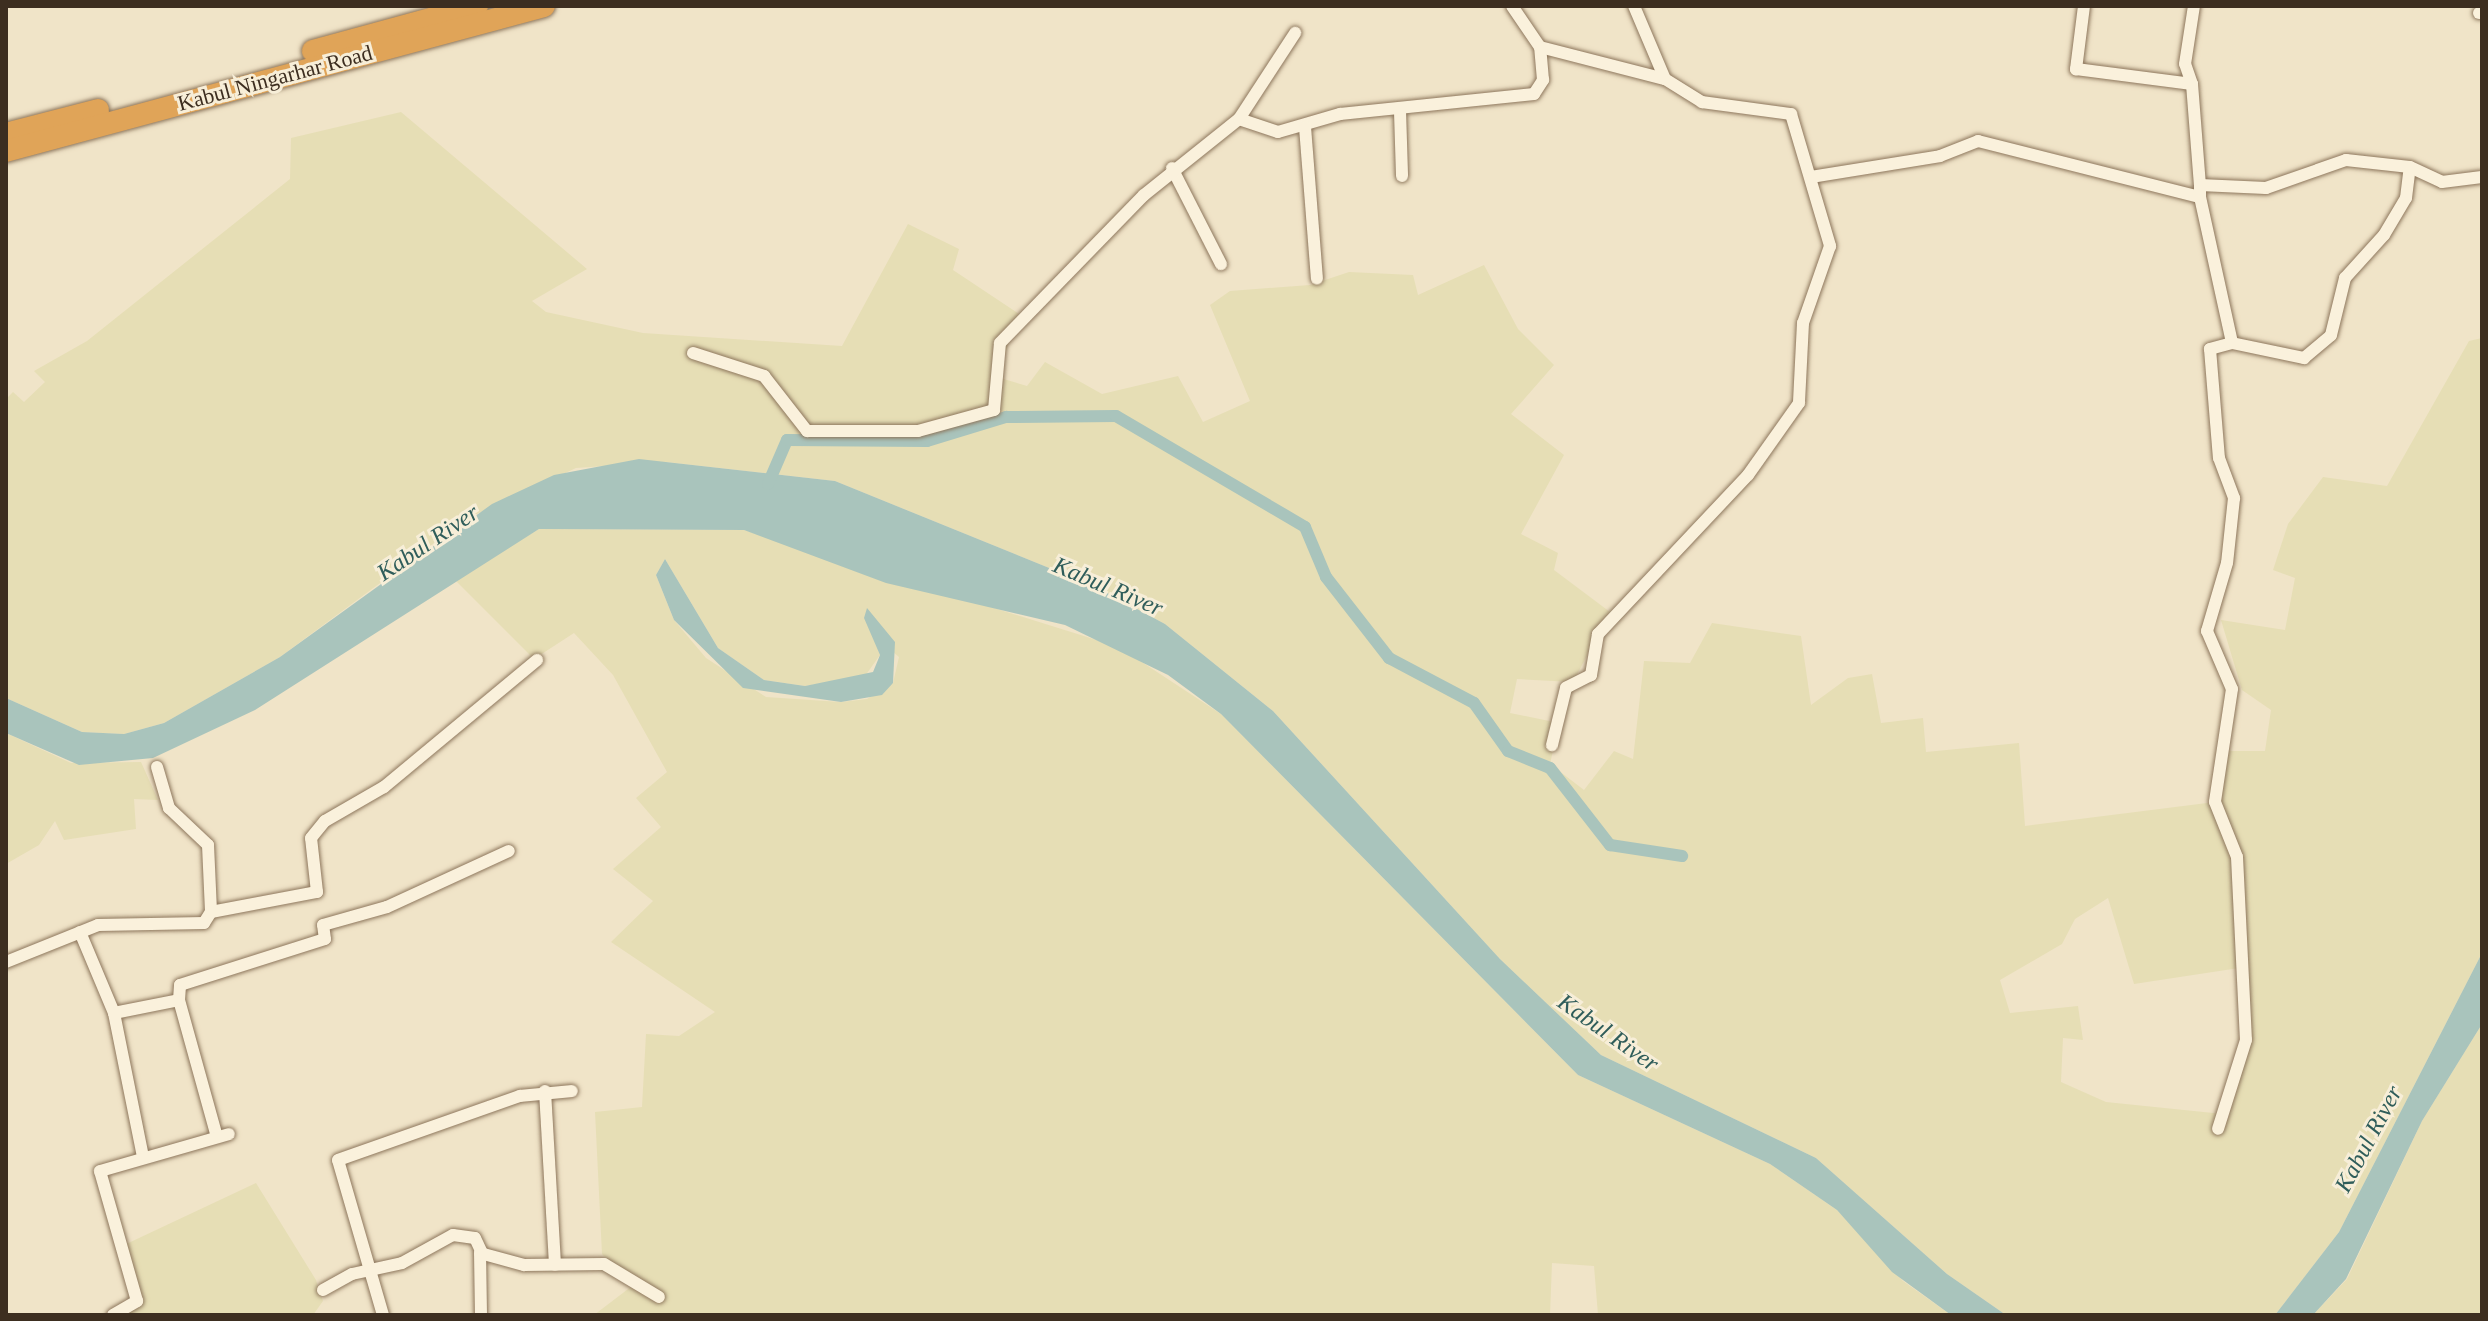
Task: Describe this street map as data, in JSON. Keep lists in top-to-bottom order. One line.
{"streets":{"highway":["Kabul Ningarhar Road"]},"water":["Kabul River"]}
